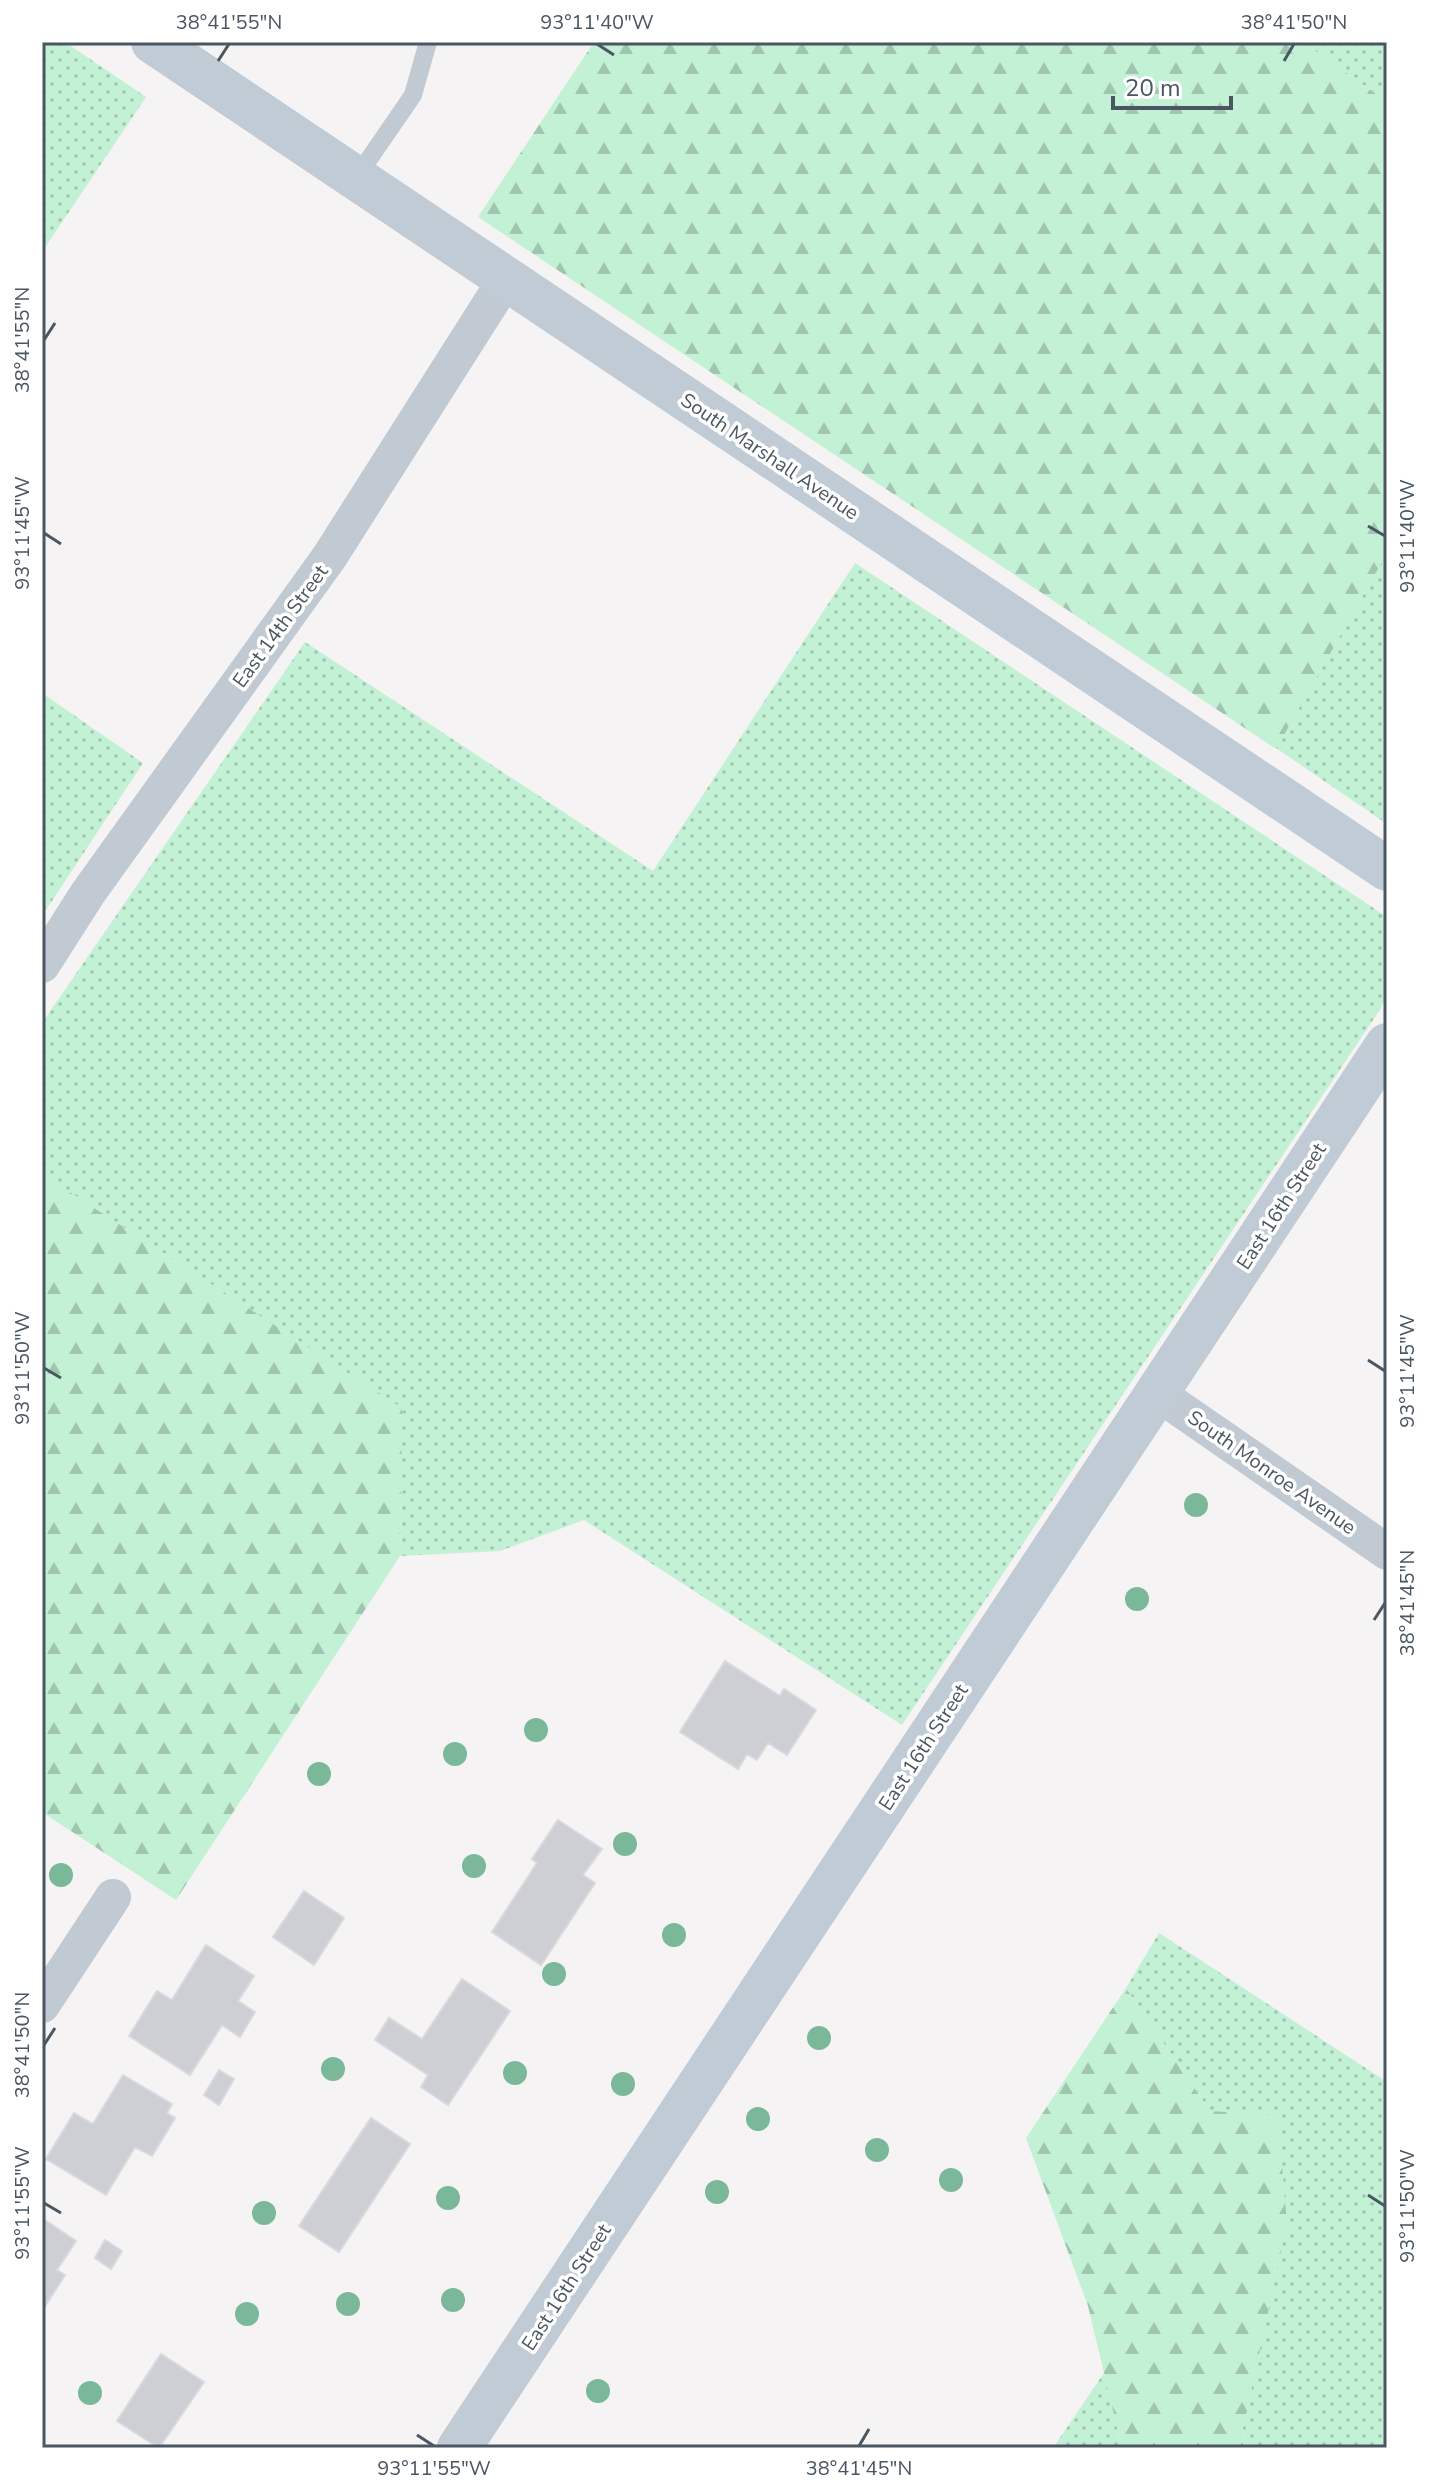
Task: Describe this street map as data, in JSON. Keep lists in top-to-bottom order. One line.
{"streets":{"street":["South Marshall Avenue","East 14th Street","East 16th Street","South Monroe Avenue"]},"crossings":[["South Marshall Avenue","East 14th Street"],["East 16th Street","South Monroe Avenue"]],"scale_bar":"20 m","coordinates":["38°41'55\"N","93°11'40\"W","38°41'50\"N","93°11'45\"W","93°11'50\"W","38°41'45\"N","93°11'55\"W"]}
